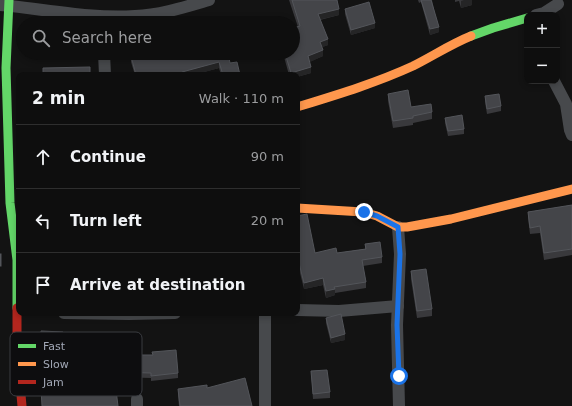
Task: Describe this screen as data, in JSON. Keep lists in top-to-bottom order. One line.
{"legend":["Fast","Slow","Jam"],"page":{"map_buttons":["+","−"],"search":"Search here","heading":["2 min","Walk · 110 m"],"list":[["Continue","90 m"],["Turn left","20 m"],"Arrive at destination"]}}
